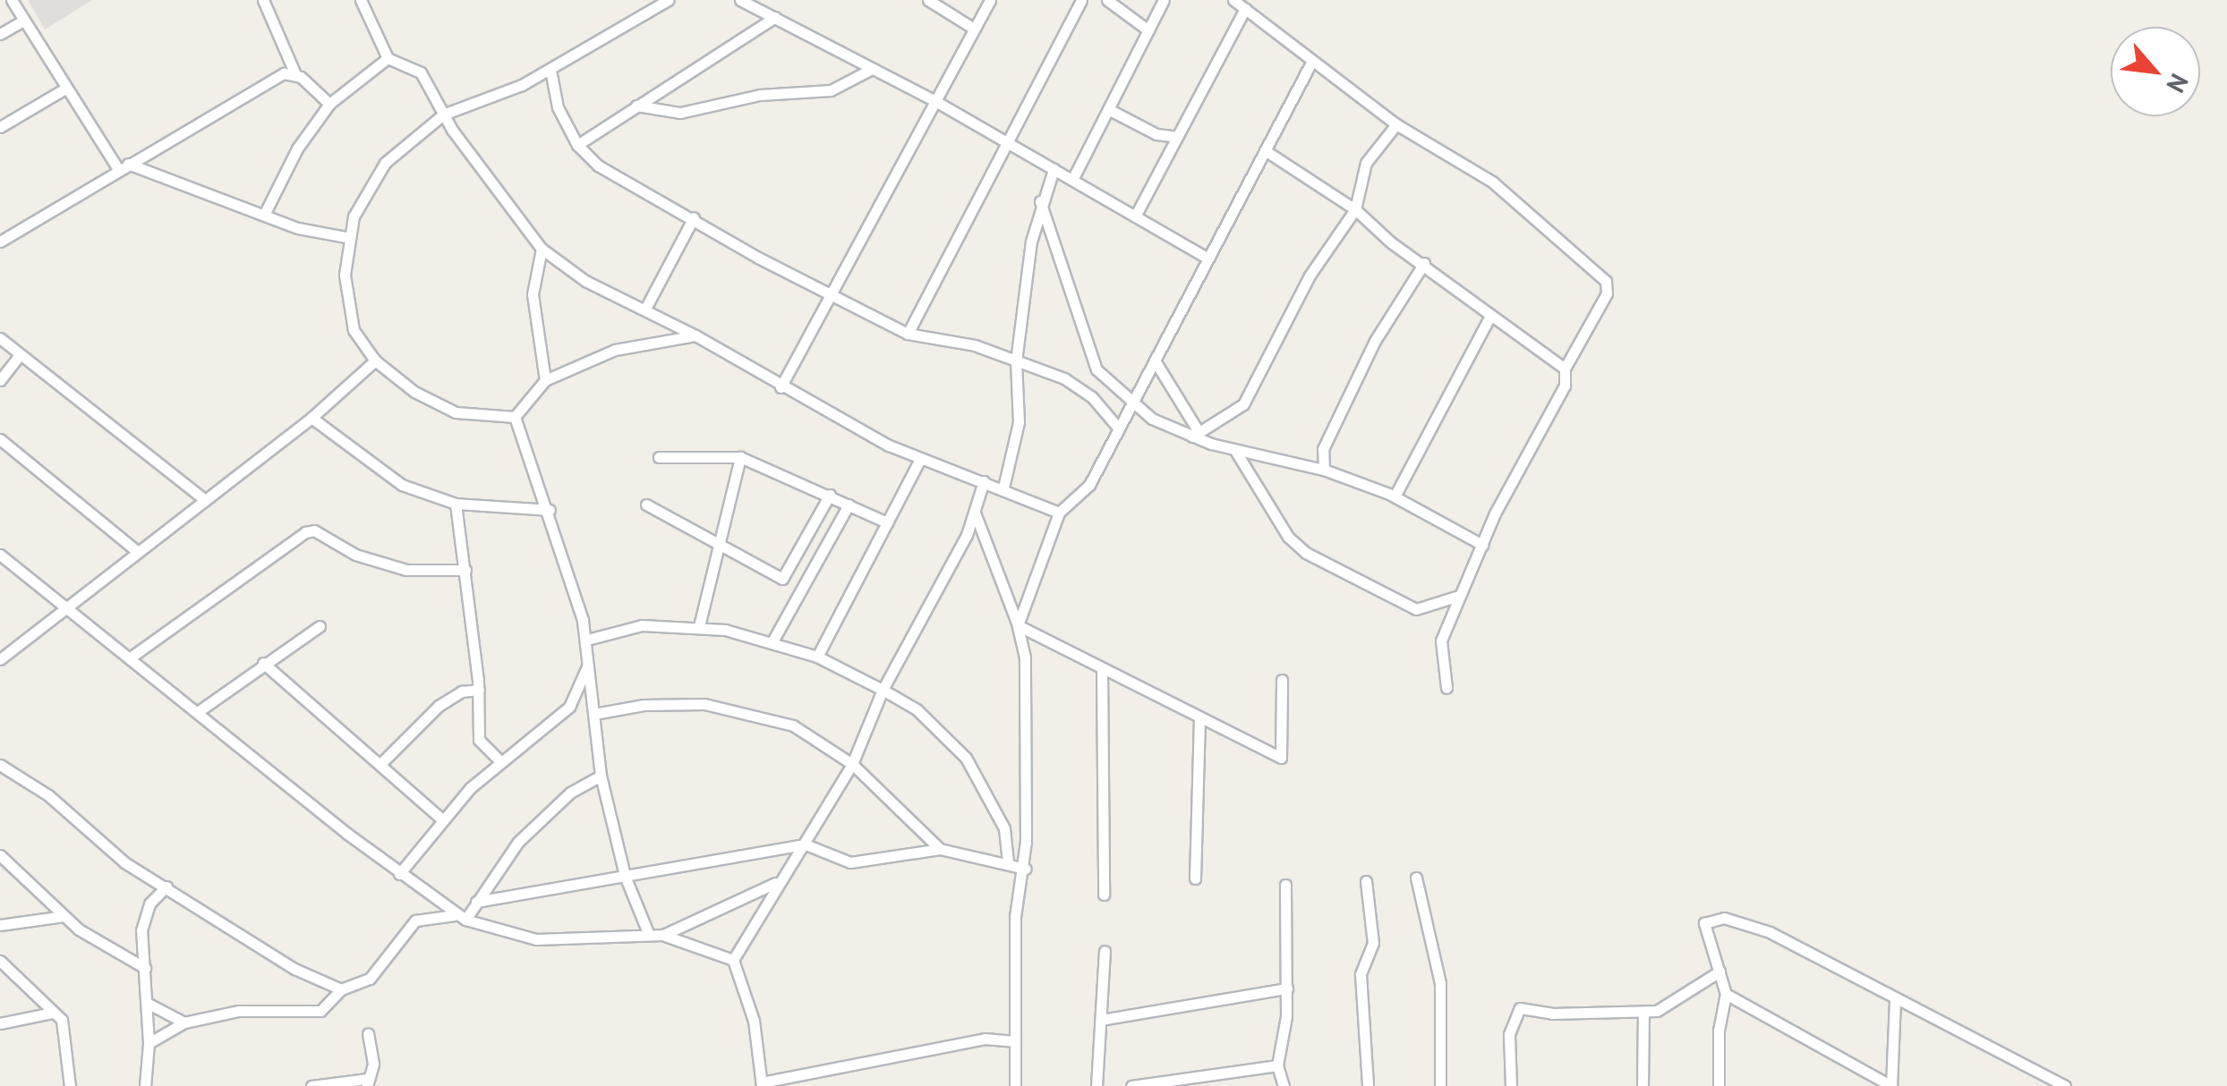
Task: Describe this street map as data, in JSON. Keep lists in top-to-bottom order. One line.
{"north":"bottom right"}
